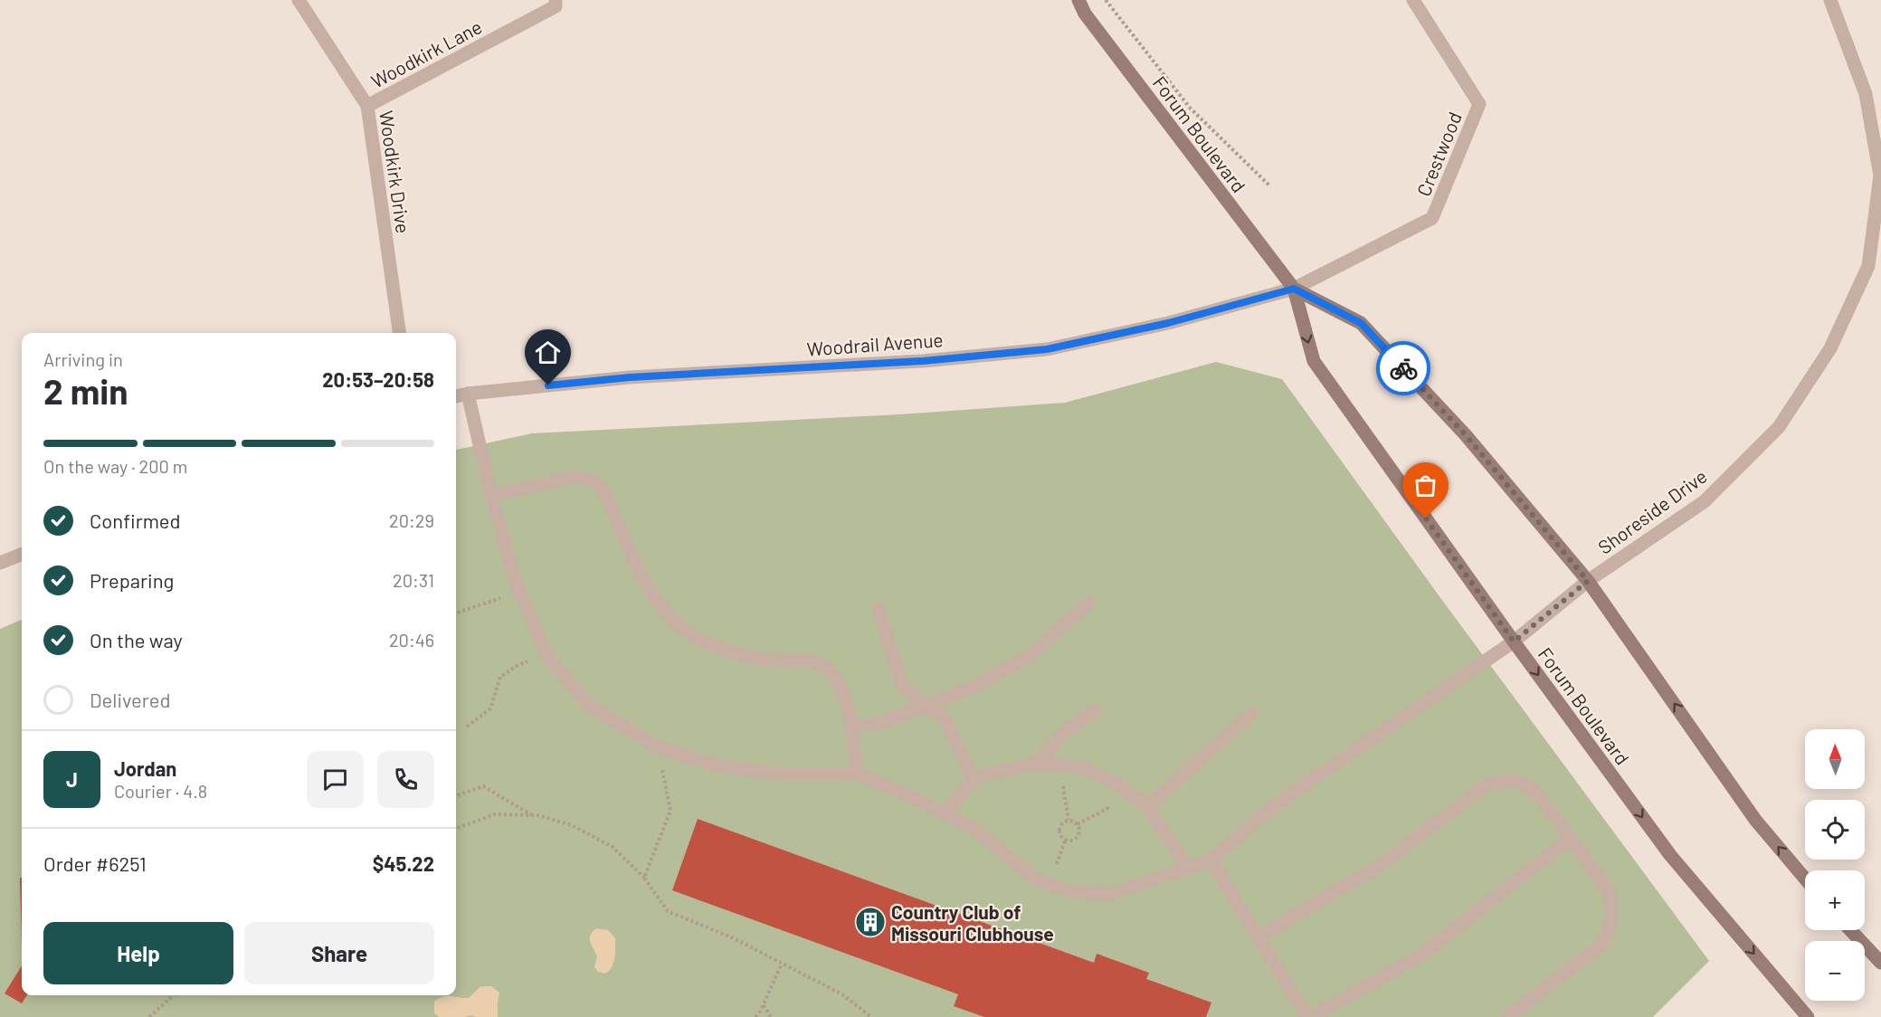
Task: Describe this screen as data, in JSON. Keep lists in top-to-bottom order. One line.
{"streets":{"street":["Woodkirk Lane","Forum Boulevard","Crestwood","Woodkirk Drive","Woodrail Avenue","Shoreside Drive"]},"crossings":[["Woodkirk Lane","Woodkirk Drive"],["Forum Boulevard","Crestwood"],["Forum Boulevard","Woodrail Avenue"],["Forum Boulevard","Shoreside Drive"],["Crestwood","Woodrail Avenue"]],"places":{"building":["Country Club of Missouri Clubhouse"]},"north":"top","page":{"heading":["2 min","Arriving in","20:53–20:58"],"panel":["Jordan","Courier · 4.8","Order #6251","$45.22"],"bar":"On the way · 200 m","list":[["Confirmed","20:29"],["Preparing","20:31"],["On the way","20:46"],"Delivered"],"map_buttons":["+","−"],"round":"J","buttons":["Help","Share"]}}
